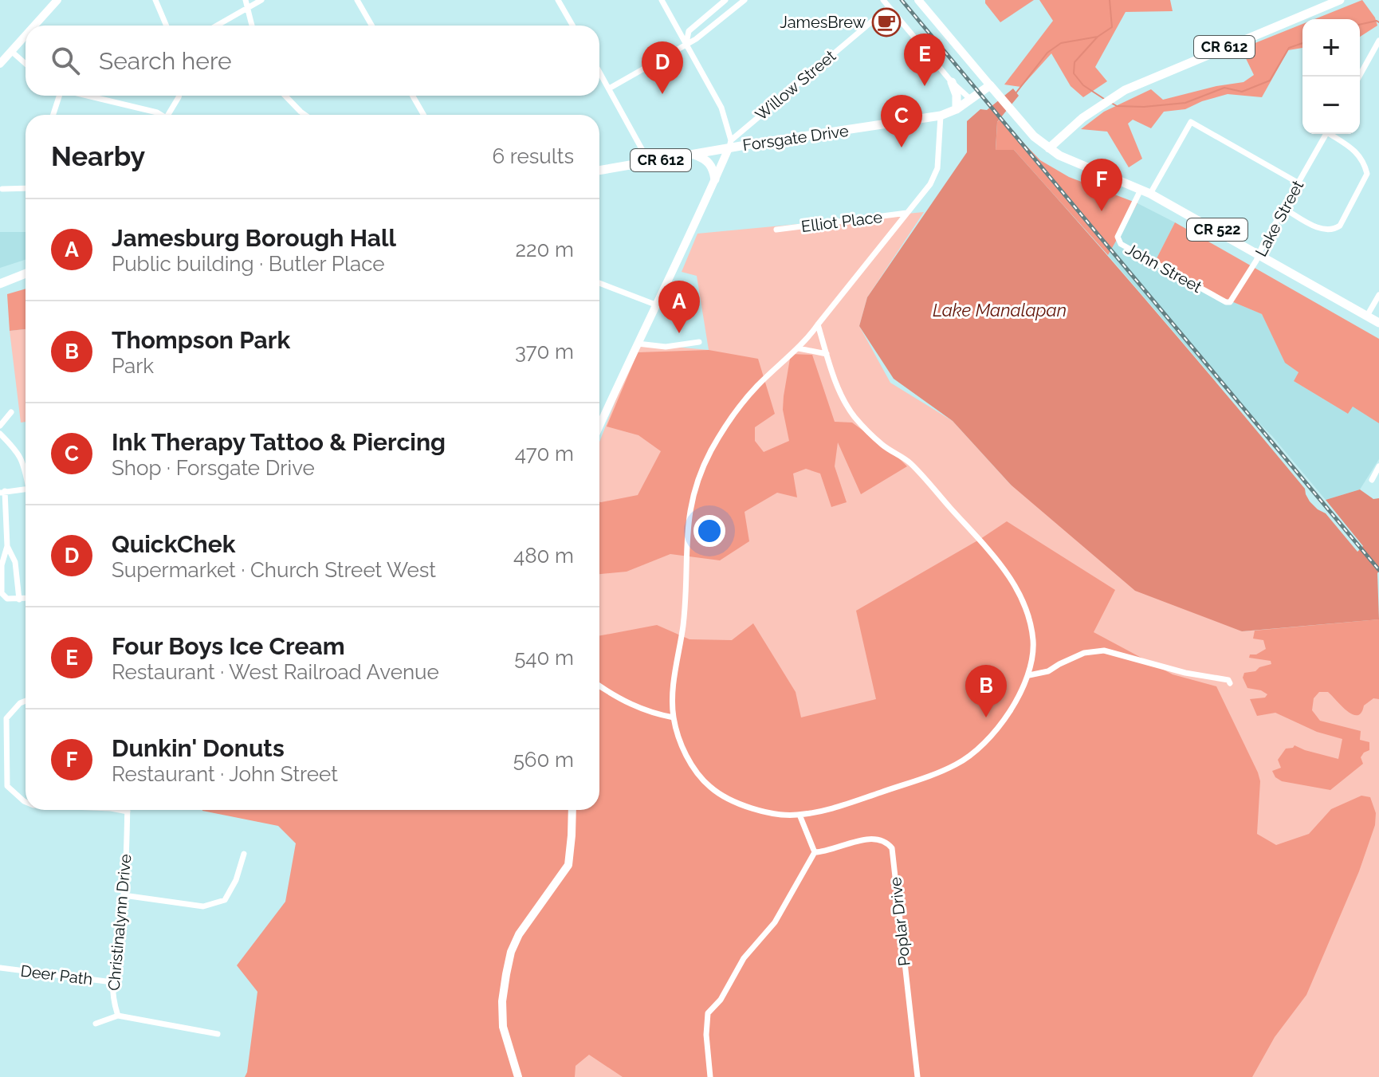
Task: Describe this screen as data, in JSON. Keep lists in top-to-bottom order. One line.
{"streets":{"main road":["CR 612","Forsgate Drive","CR 522"],"street":["Willow Street","Lake Street","Elliot Place","John Street","Poplar Drive","Christinalynn Drive","Deer Path"]},"crossings":[["CR 612","CR 522"],["Willow Street","Forsgate Drive"],["Forsgate Drive","CR 522"],["Lake Street","CR 522"],["Lake Street","John Street"],["CR 522","John Street"],["Christinalynn Drive","Deer Path"]],"water":["Lake Manalapan"],"places":{"cafe":["JamesBrew"]},"page":{"map_buttons":["+","−"],"search":"Search here","pins":["E","D","C","F","A","B"],"heading":["Nearby","6 results"],"list":[{"mark":"A","name":"Jamesburg Borough Hall","note":"Public building · Butler Place","value":"220 m"},{"mark":"B","name":"Thompson Park","note":"Park","value":"370 m"},{"mark":"C","name":"Ink Therapy Tattoo & Piercing","note":"Shop · Forsgate Drive","value":"470 m"},{"mark":"D","name":"QuickChek","note":"Supermarket · Church Street West","value":"480 m"},{"mark":"E","name":"Four Boys Ice Cream","note":"Restaurant · West Railroad Avenue","value":"540 m"},{"mark":"F","name":"Dunkin' Donuts","note":"Restaurant · John Street","value":"560 m"}]}}
